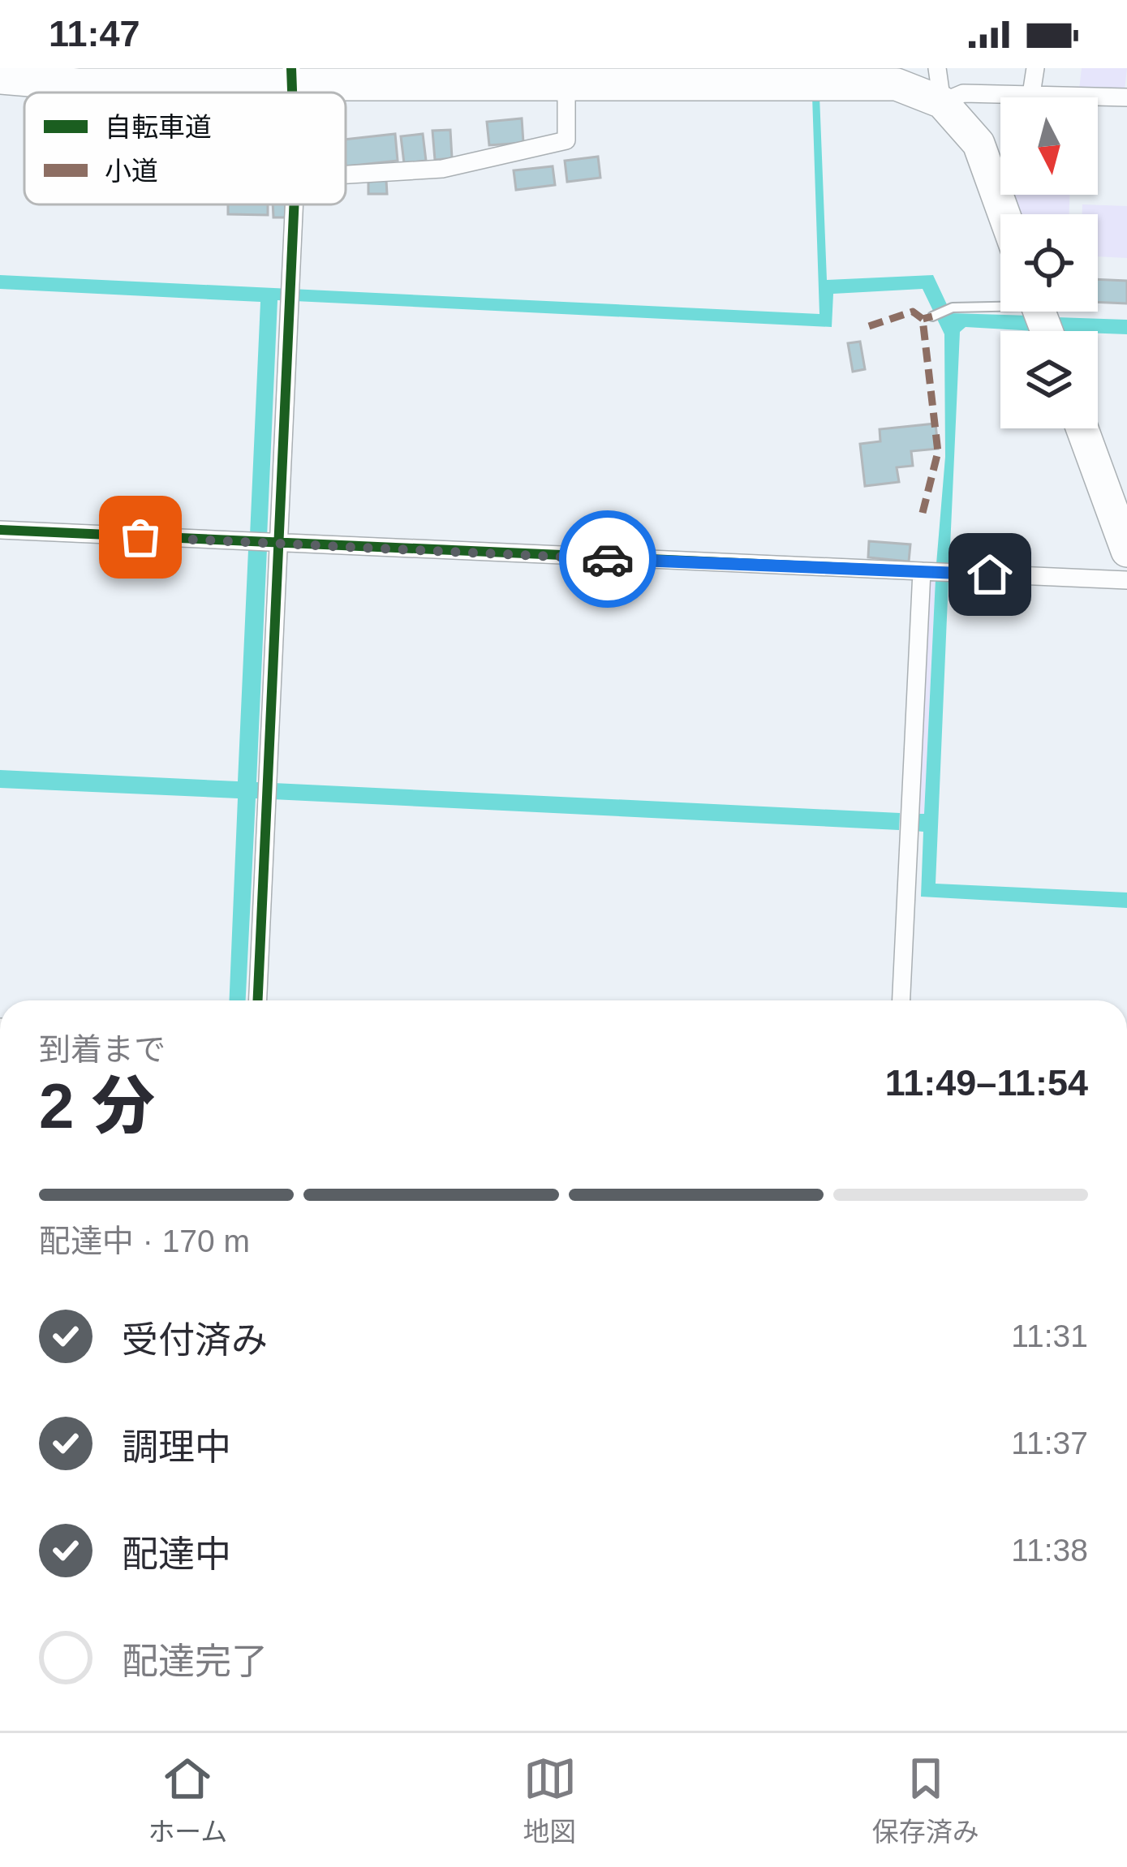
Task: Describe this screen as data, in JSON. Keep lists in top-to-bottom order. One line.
{"legend":["自転車道","小道"],"north":"bottom","page":{"status":"11:47","heading":["2 分","到着まで","11:49–11:54"],"bar":"配達中 · 170 m","list":[["受付済み","11:31"],["調理中","11:37"],["配達中","11:38"],"配達完了"],"tabs":["ホーム","地図","保存済み"]}}
